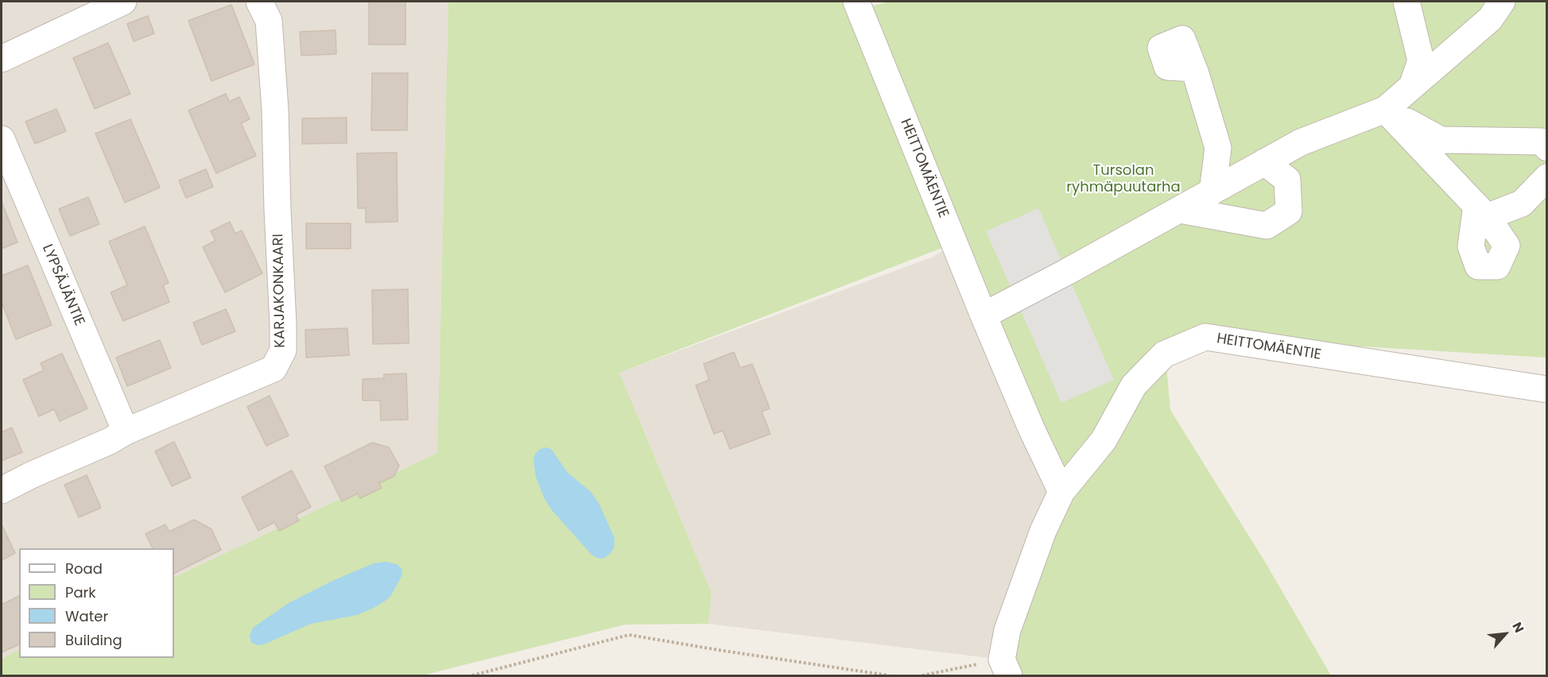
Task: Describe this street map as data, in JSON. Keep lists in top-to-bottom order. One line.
{"streets":{"street":["HEITTOMÄENTIE","LYPSÄJÄNTIE","KARJAKONKAARI"]},"crossings":[["LYPSÄJÄNTIE","KARJAKONKAARI"]],"parks":["Tursolan ryhmäpuutarha"],"legend":["Road","Park","Water","Building"],"north":"top right"}
